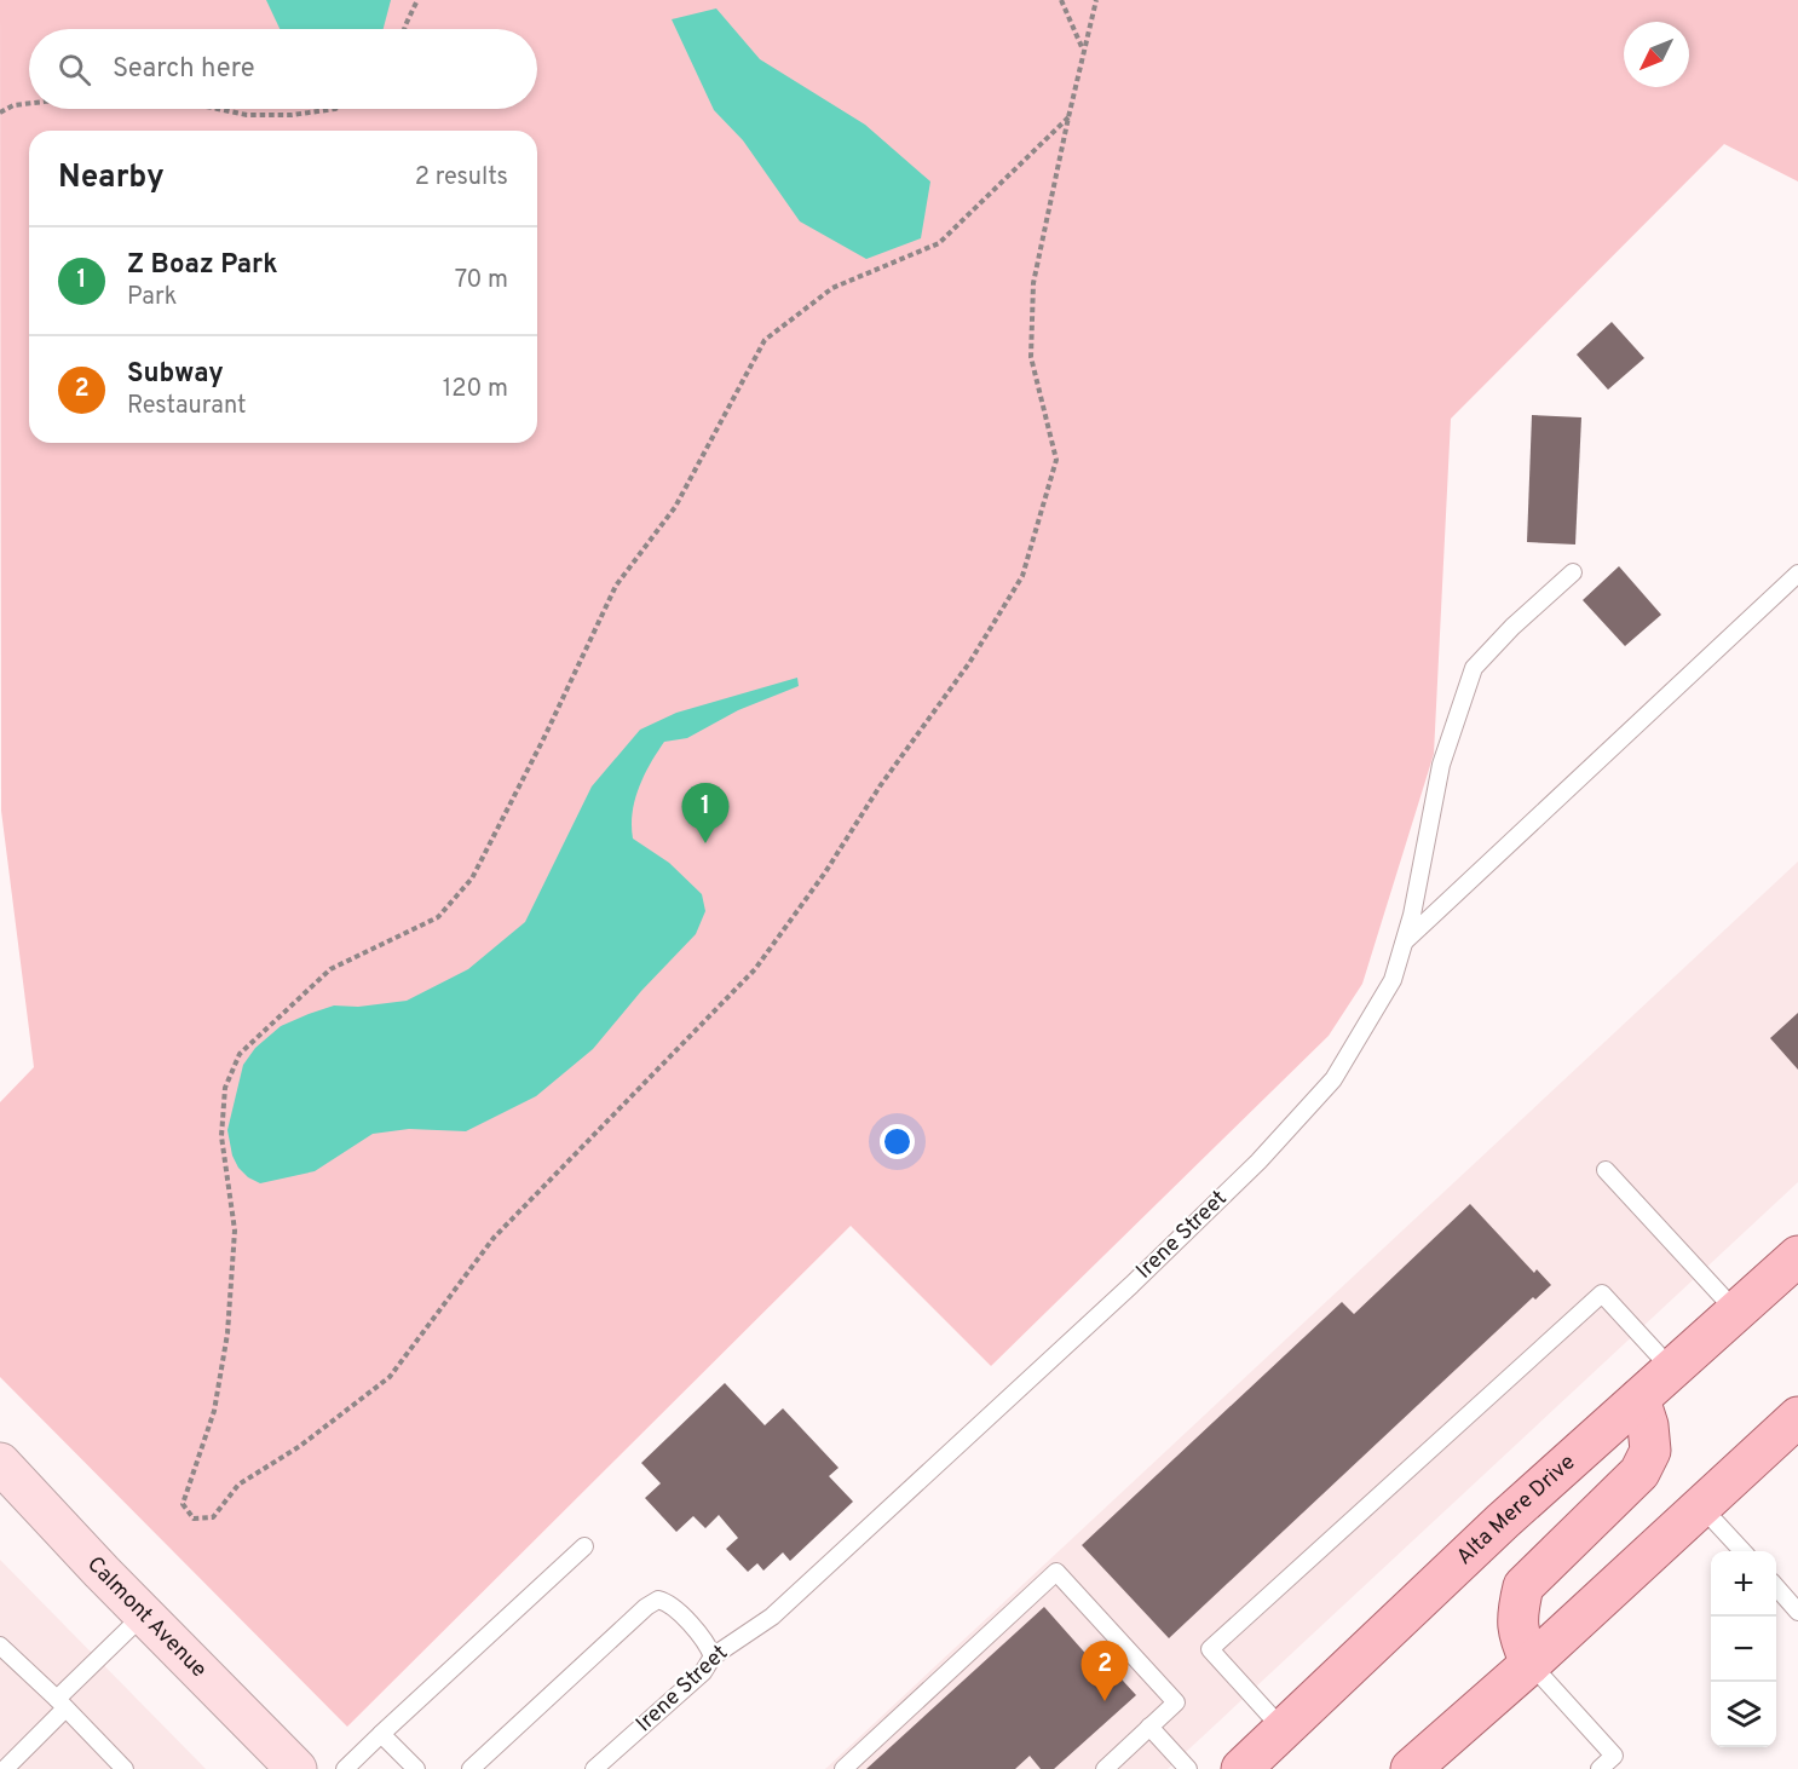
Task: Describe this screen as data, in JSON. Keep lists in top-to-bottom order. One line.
{"streets":{"main road":["Alta Mere Drive","Calmont Avenue"],"lane":["Irene Street"]},"north":"bottom left","page":{"search":"Search here","heading":["Nearby","2 results"],"list":[{"mark":"1","name":"Z Boaz Park","note":"Park","value":"70 m"},{"mark":"2","name":"Subway","note":"Restaurant","value":"120 m"}],"pins":["1","2"],"map_buttons":["+","−"]}}
